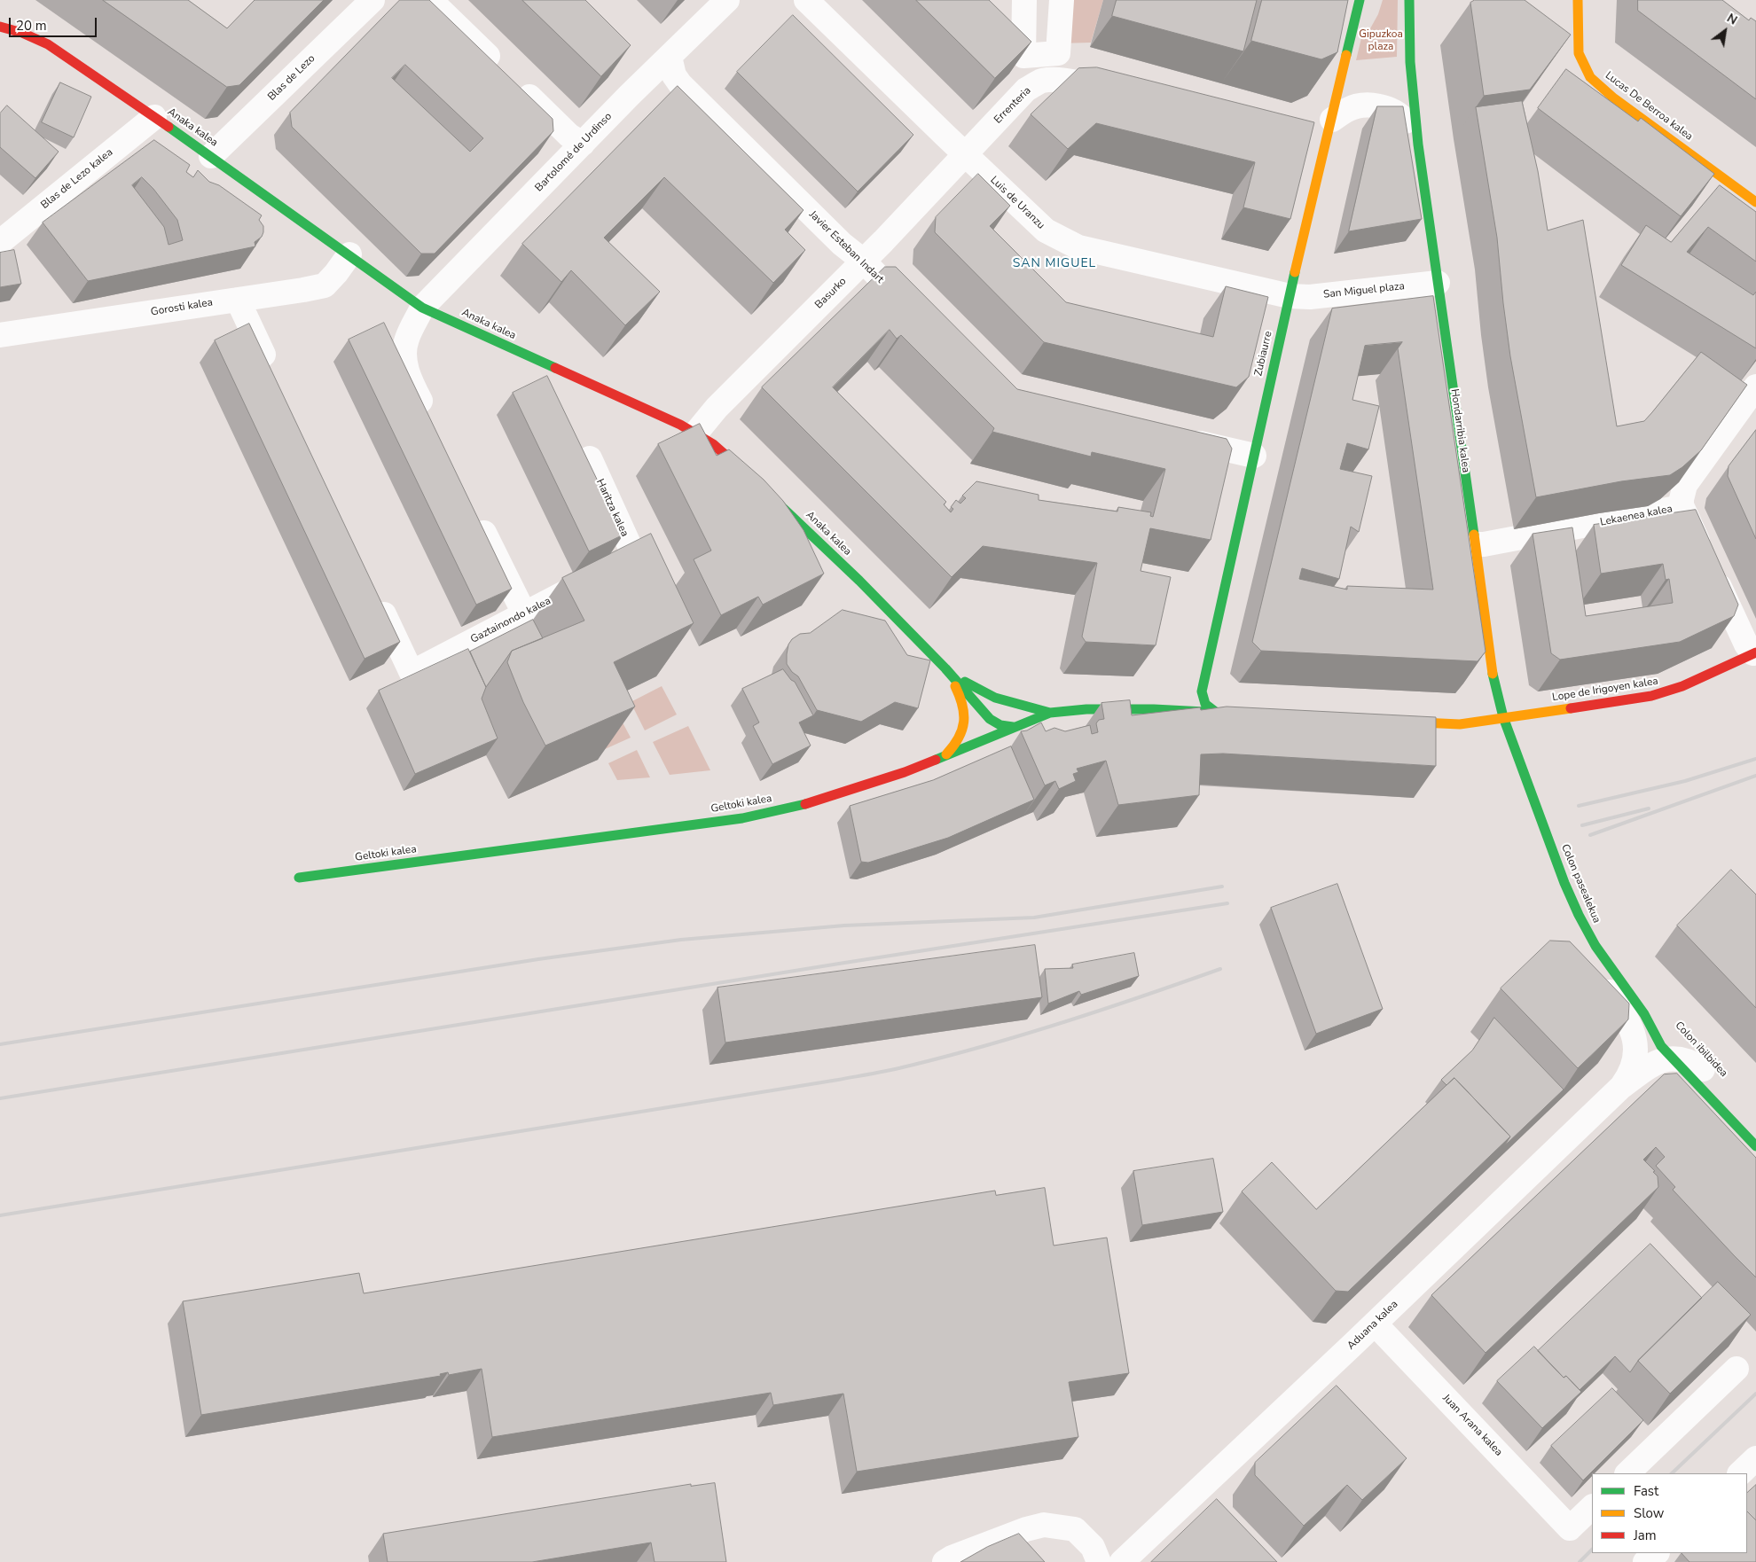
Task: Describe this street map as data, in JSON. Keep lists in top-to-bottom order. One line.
{"streets":{"street":["Blas de Lezo","Errenteria","Lucas De Berroa kalea","Anaka kalea","Bartolomé de Urdinso","Blas de Lezo kalea","Luis de Uranzu","Javier Esteban Indart","San Miguel plaza","Basurko","Gorosti kalea","Zubiaurre","Hondarribia kalea","Haritza kalea","Lekaenea kalea","Gaztainondo kalea","Lope de Irigoyen kalea","Geltoki kalea","Colon pasealekua","Colon ibilbidea","Aduana kalea","Juan Arana kalea"]},"crossings":[["Blas de Lezo","Anaka kalea"],["Errenteria","Luis de Uranzu"],["Errenteria","Basurko"],["Anaka kalea","Bartolomé de Urdinso"],["Anaka kalea","Blas de Lezo kalea"],["Anaka kalea","Basurko"],["Anaka kalea","Gorosti kalea"],["Anaka kalea","Geltoki kalea"],["Bartolomé de Urdinso","Javier Esteban Indart"],["Luis de Uranzu","San Miguel plaza"],["Luis de Uranzu","Basurko"],["Luis de Uranzu","Zubiaurre"],["Javier Esteban Indart","Basurko"],["San Miguel plaza","Zubiaurre"],["San Miguel plaza","Hondarribia kalea"],["Zubiaurre","Hondarribia kalea"],["Zubiaurre","Geltoki kalea"],["Hondarribia kalea","Lekaenea kalea"],["Hondarribia kalea","Lope de Irigoyen kalea"],["Hondarribia kalea","Colon pasealekua"],["Haritza kalea","Gaztainondo kalea"],["Lope de Irigoyen kalea","Colon pasealekua"],["Colon pasealekua","Colon ibilbidea"],["Colon pasealekua","Aduana kalea"],["Aduana kalea","Juan Arana kalea"]],"districts":["SAN MIGUEL"],"parks":["Gipuzkoa plaza"],"legend":["Fast","Slow","Jam"],"scale_bar":"20 m","north":"top right"}
